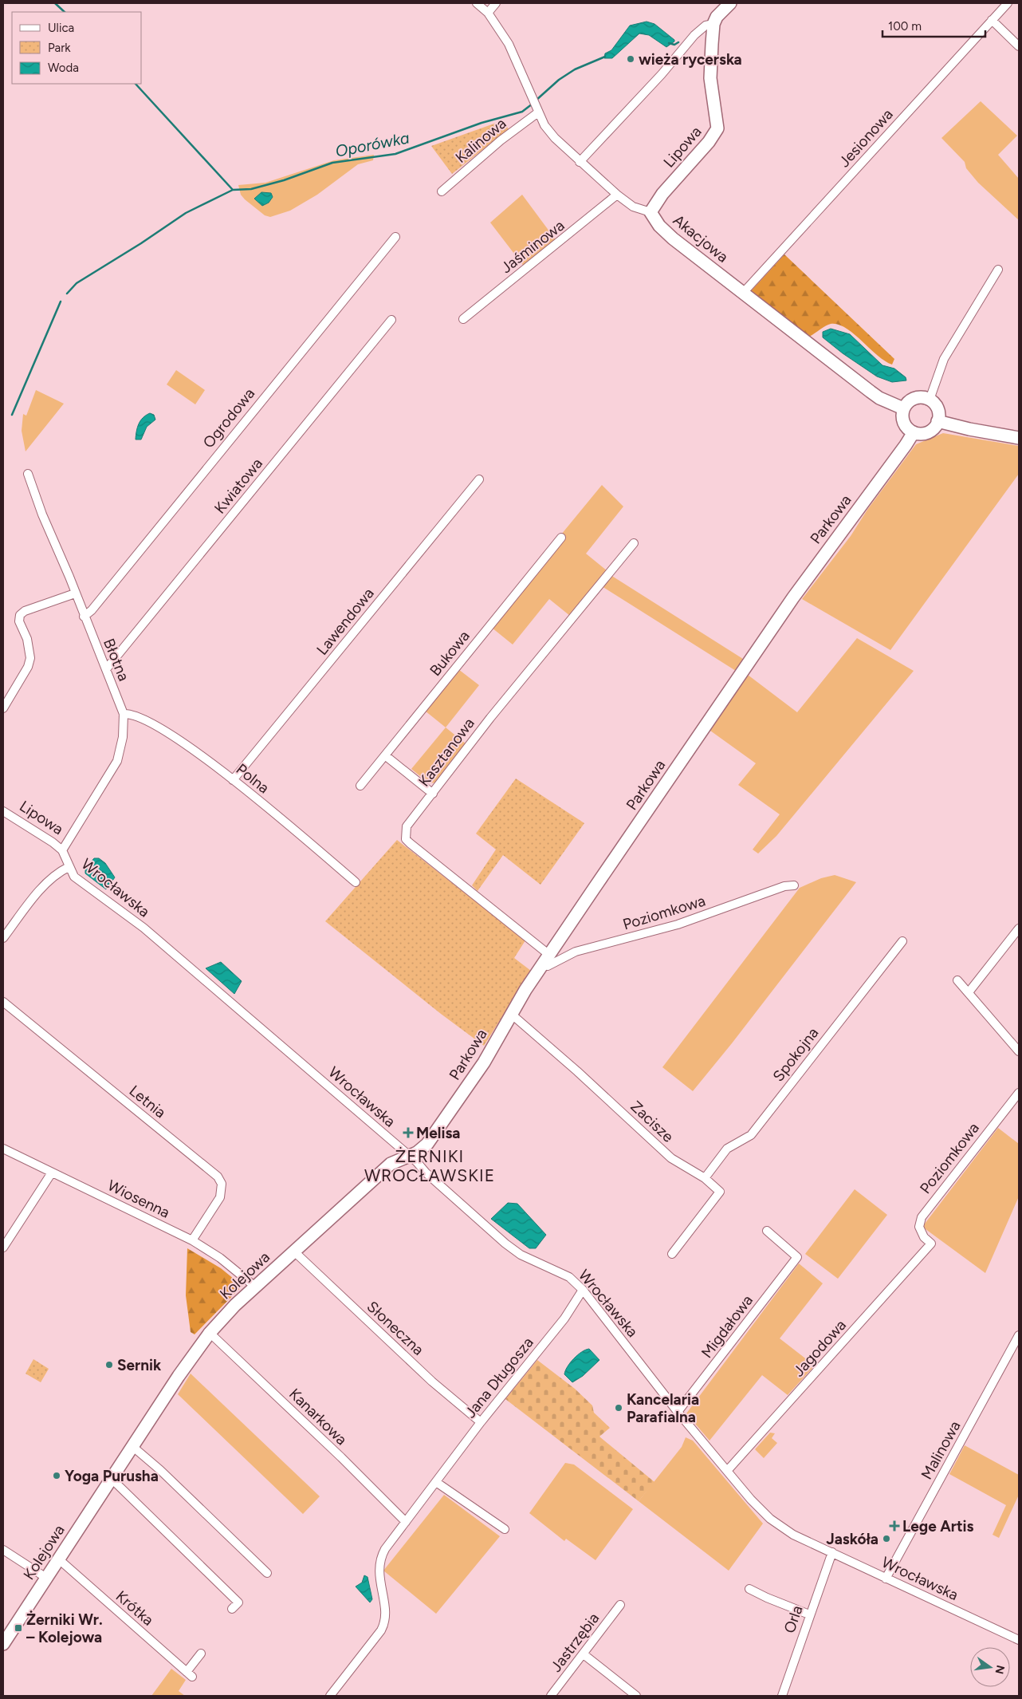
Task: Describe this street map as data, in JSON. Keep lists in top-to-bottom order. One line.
{"streets":{"street":["Jesionowa","Kalinowa","Lipowa","Akacjowa","Jaśminowa","Ogrodowa","Kwiatowa","Parkowa","Lawendowa","Bukowa","Błotna","Kasztanowa","Polna","Wrocławska","Poziomkowa","Spokojna","Letnia","Zacisze","Wiosenna","Kolejowa","Migdałowa","Słoneczna","Jagodowa","Jana Długosza","Kanarkowa","Malinowa","Krótka","Orla","Jastrzębia"]},"crossings":[["Jesionowa","Akacjowa"],["Lipowa","Akacjowa"],["Lipowa","Błotna"],["Lipowa","Wrocławska"],["Akacjowa","Parkowa"],["Ogrodowa","Błotna"],["Kwiatowa","Błotna"],["Parkowa","Kasztanowa"],["Parkowa","Wrocławska"],["Parkowa","Poziomkowa"],["Parkowa","Zacisze"],["Parkowa","Kolejowa"],["Lawendowa","Polna"],["Błotna","Polna"],["Błotna","Wrocławska"],["Kasztanowa","Poziomkowa"],["Wrocławska","Kolejowa"],["Wrocławska","Migdałowa"],["Wrocławska","Jagodowa"],["Wrocławska","Jana Długosza"],["Wrocławska","Malinowa"],["Wrocławska","Orla"],["Poziomkowa","Jagodowa"],["Spokojna","Zacisze"],["Letnia","Wiosenna"],["Wiosenna","Kolejowa"],["Kolejowa","Słoneczna"],["Kolejowa","Kanarkowa"],["Kolejowa","Krótka"],["Słoneczna","Jana Długosza"],["Jana Długosza","Kanarkowa"]],"districts":["ŻERNIKI WROCŁAWSKIE"],"water":["Oporówka"],"places":{"other":["wieża rycerska","Sernik","Kancelaria Parafialna","Yoga Purusha","Jaskóła"],"health":["Melisa","Lege Artis"],"transit":["Żerniki Wr. – Kolejowa"]},"legend":["Ulica","Park","Woda"],"scale_bar":"100 m","north":"right"}
